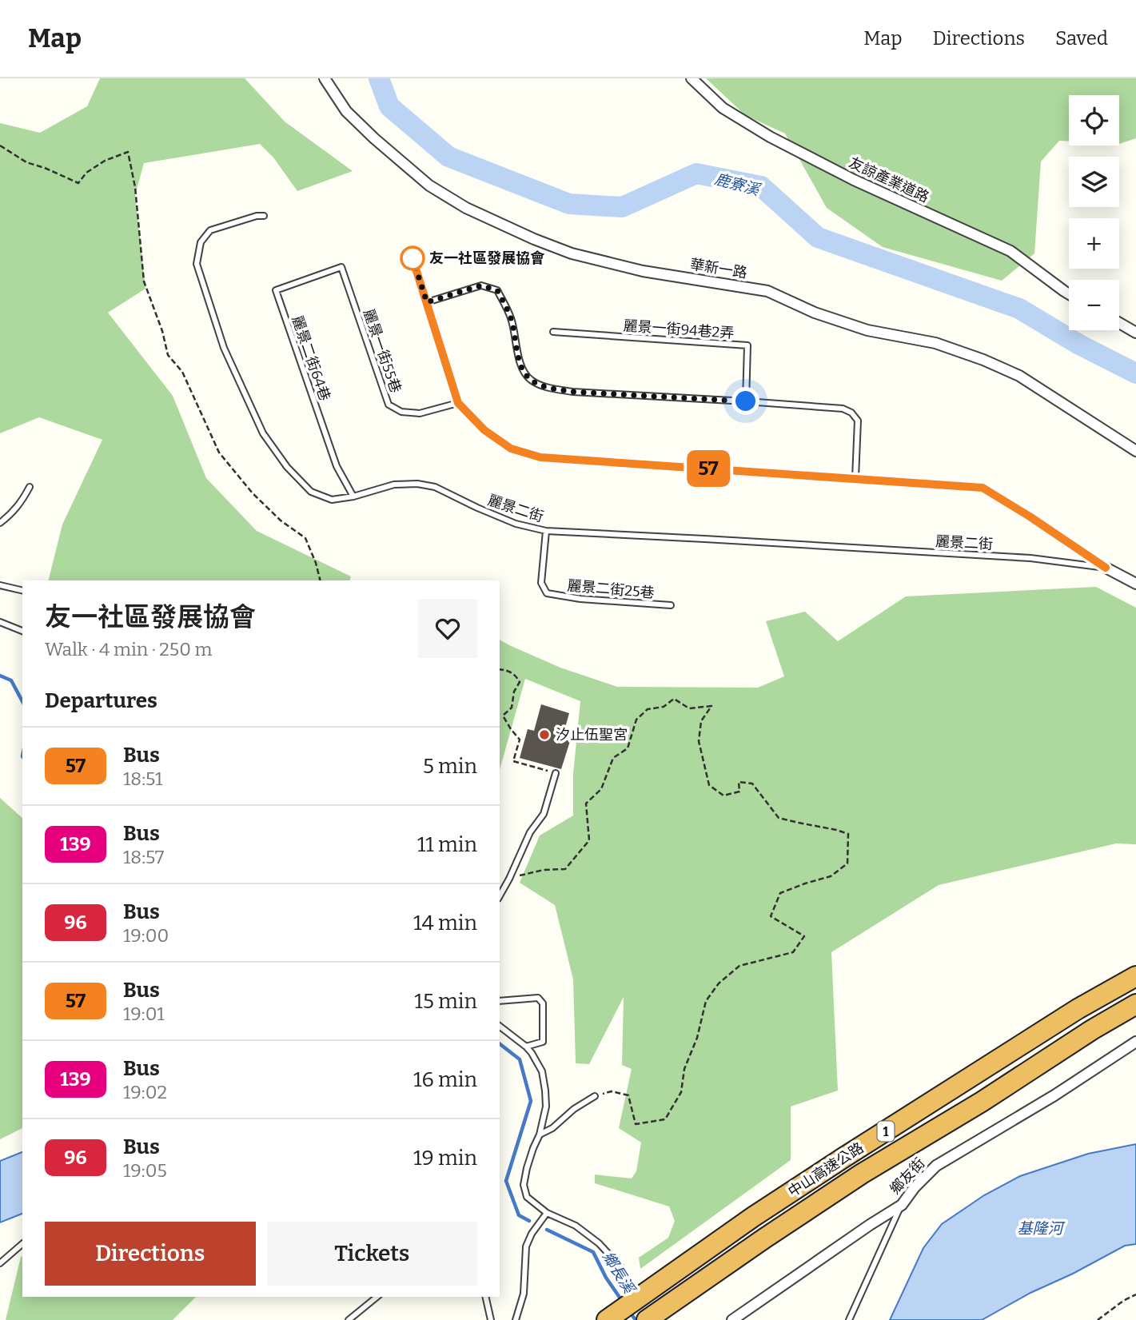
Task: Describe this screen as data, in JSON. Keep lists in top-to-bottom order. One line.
{"streets":{"highway":["1","中山高速公路"],"street":["友諒產業道路","華新一路","鄉友街"],"lane":["麗景一街94巷2弄","麗景一街55巷","麗景二街64巷","麗景二街","麗景二街25巷"]},"crossings":[["麗景一街55巷","麗景二街64巷"],["麗景二街64巷","麗景二街"],["麗景二街","麗景二街25巷"]],"water":["鹿寮溪","基隆河","鄉長溪"],"places":["友一社區發展協會","汐止伍聖宮"],"lines":["bus line 57"],"page":{"header":"Map","nav":["Map","Directions","Saved"],"on_map":"57","map_buttons":["+","−"],"heading":[["友一社區發展協會","Walk · 4 min · 250 m"],"Departures"],"list":[{"mark":"57","name":"Bus","note":"18:51","value":"5 min"},{"mark":"139","name":"Bus","note":"18:57","value":"11 min"},{"mark":"96","name":"Bus","note":"19:00","value":"14 min"},{"mark":"57","name":"Bus","note":"19:01","value":"15 min"},{"mark":"139","name":"Bus","note":"19:02","value":"16 min"},{"mark":"96","name":"Bus","note":"19:05","value":"19 min"}],"buttons":["Directions","Tickets"]}}
